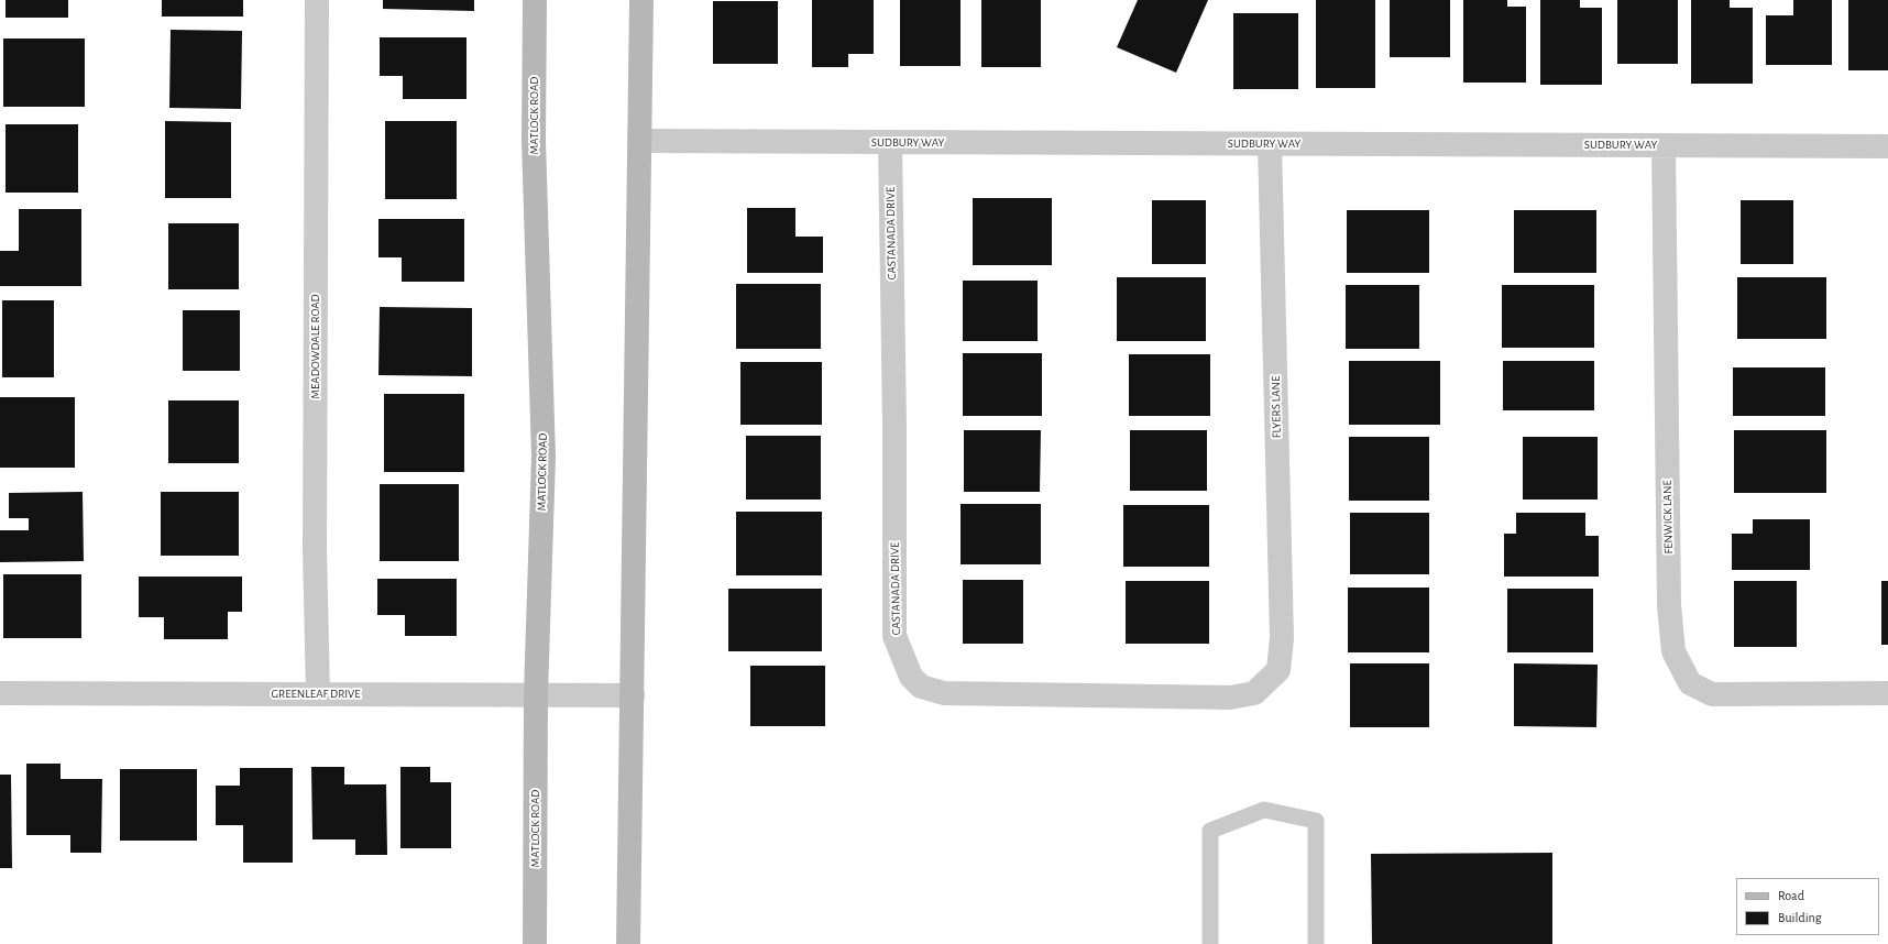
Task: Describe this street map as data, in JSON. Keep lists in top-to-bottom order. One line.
{"streets":{"main road":["MATLOCK ROAD"],"street":["SUDBURY WAY","CASTANADA DRIVE","MEADOWDALE ROAD","FLYERS LANE","FENWICK LANE","GREENLEAF DRIVE"]},"crossings":[["MATLOCK ROAD","GREENLEAF DRIVE"],["SUDBURY WAY","CASTANADA DRIVE"],["SUDBURY WAY","FLYERS LANE"],["SUDBURY WAY","FENWICK LANE"],["CASTANADA DRIVE","FLYERS LANE"],["MEADOWDALE ROAD","GREENLEAF DRIVE"]],"legend":["Road","Building"]}
